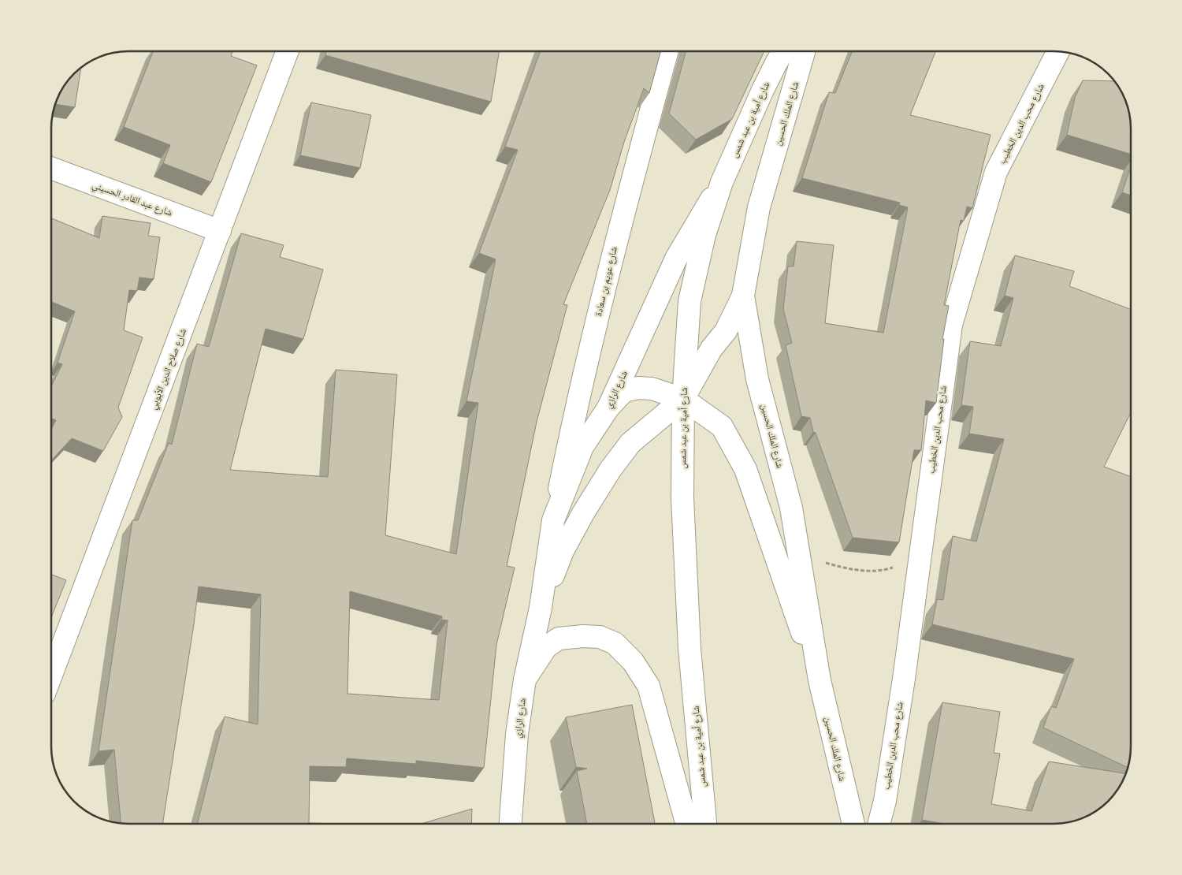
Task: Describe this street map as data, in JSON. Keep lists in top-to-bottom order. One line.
{"streets":{"street":["شارع الملك الحسين","شارع أمية بن عبد شمس","شارع محب الدين الخطيب","شارع عبد القادر الحسيني","شارع عويم بن سعادة","شارع صلاح الدين الأيوبي","شارع الرازي"]},"crossings":[["شارع الملك الحسين","شارع الرازي"],["شارع أمية بن عبد شمس","شارع الرازي"],["شارع عبد القادر الحسيني","شارع صلاح الدين الأيوبي"],["شارع عويم بن سعادة","شارع الرازي"]]}
